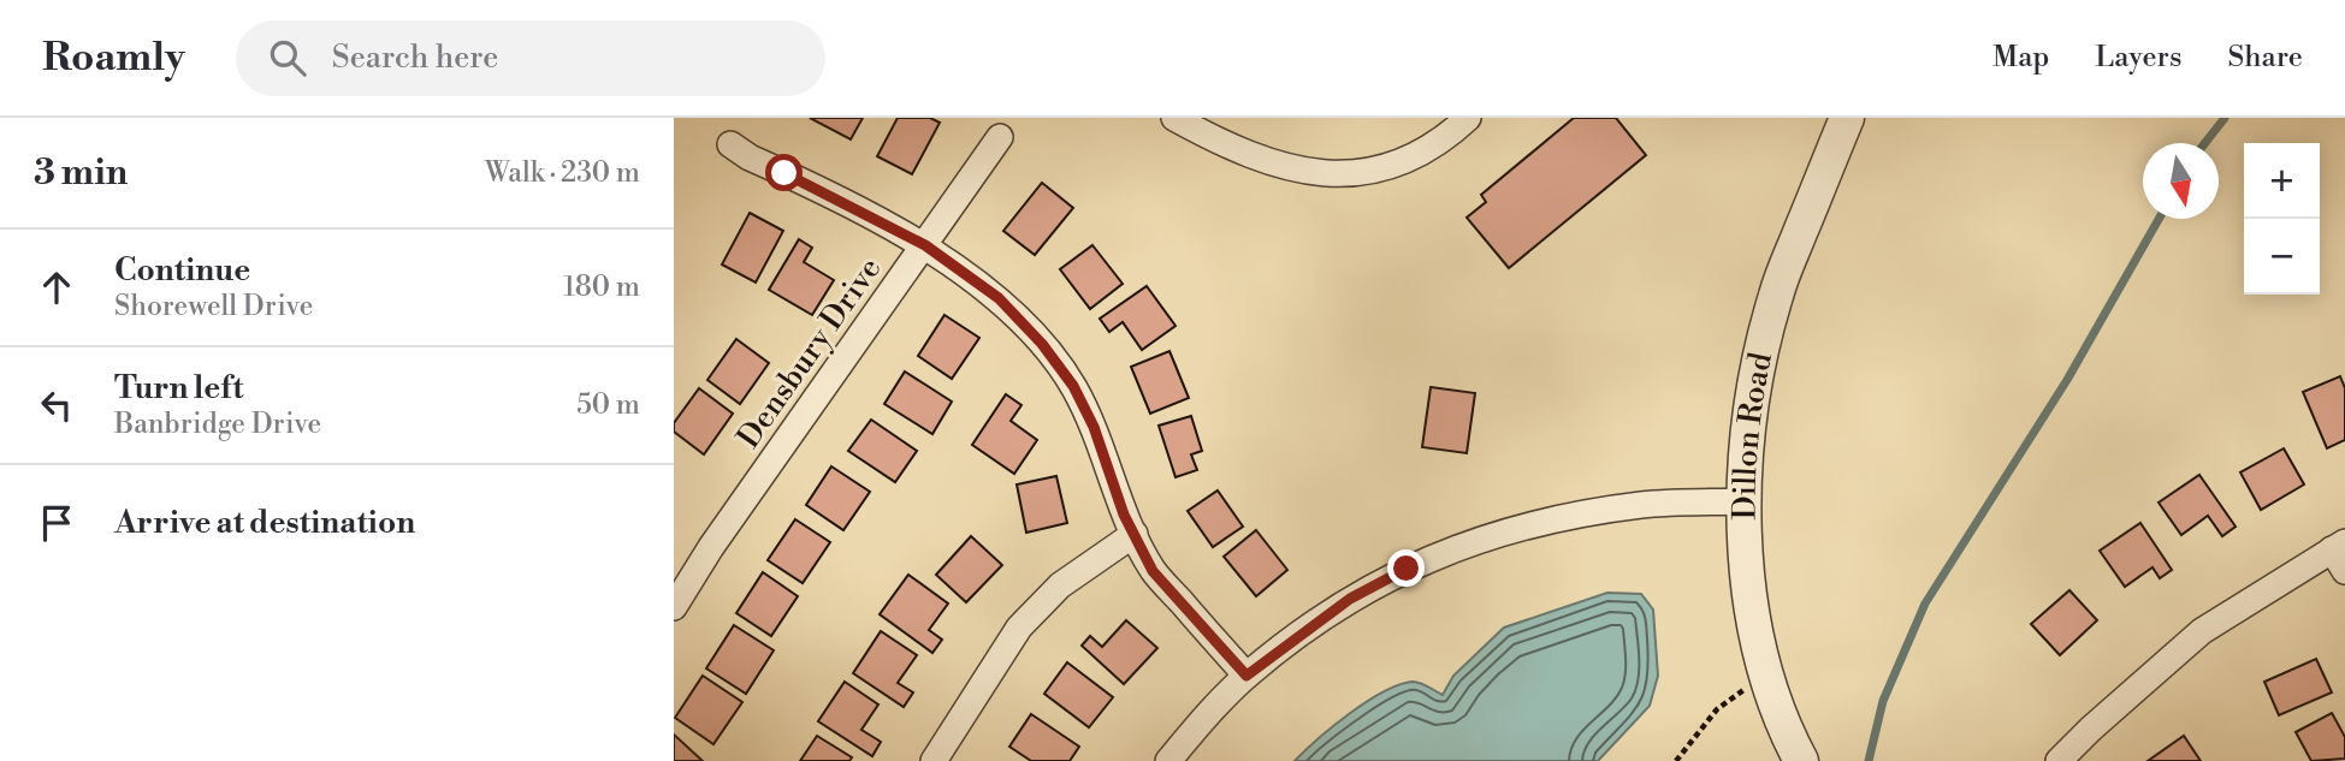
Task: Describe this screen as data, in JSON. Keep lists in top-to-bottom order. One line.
{"streets":{"street":["Densbury Drive","Dillon Road"]},"north":"bottom","page":{"header":"Roamly","search":"Search here","nav":["Map","Layers","Share"],"heading":["3 min","Walk · 230 m"],"map_buttons":["+","−"],"list":[["Continue","Shorewell Drive","180 m"],["Turn left","Banbridge Drive","50 m"],"Arrive at destination"]}}
